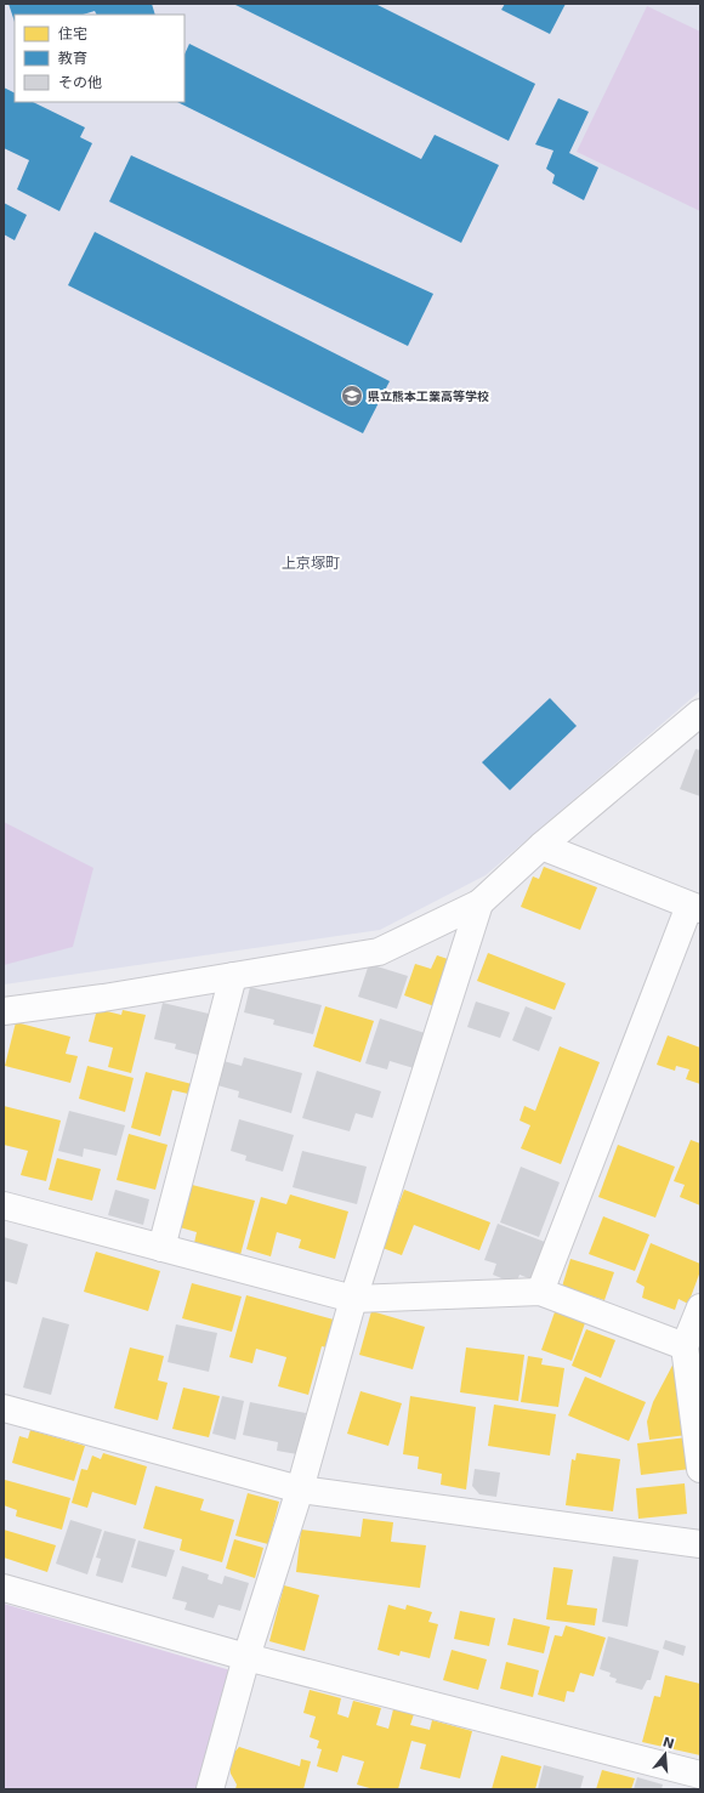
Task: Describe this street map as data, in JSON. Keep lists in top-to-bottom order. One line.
{"districts":["上京塚町"],"places":{"school or university":["県立熊本工業高等学校"]},"legend":["住宅","教育","その他"],"north":"top"}
